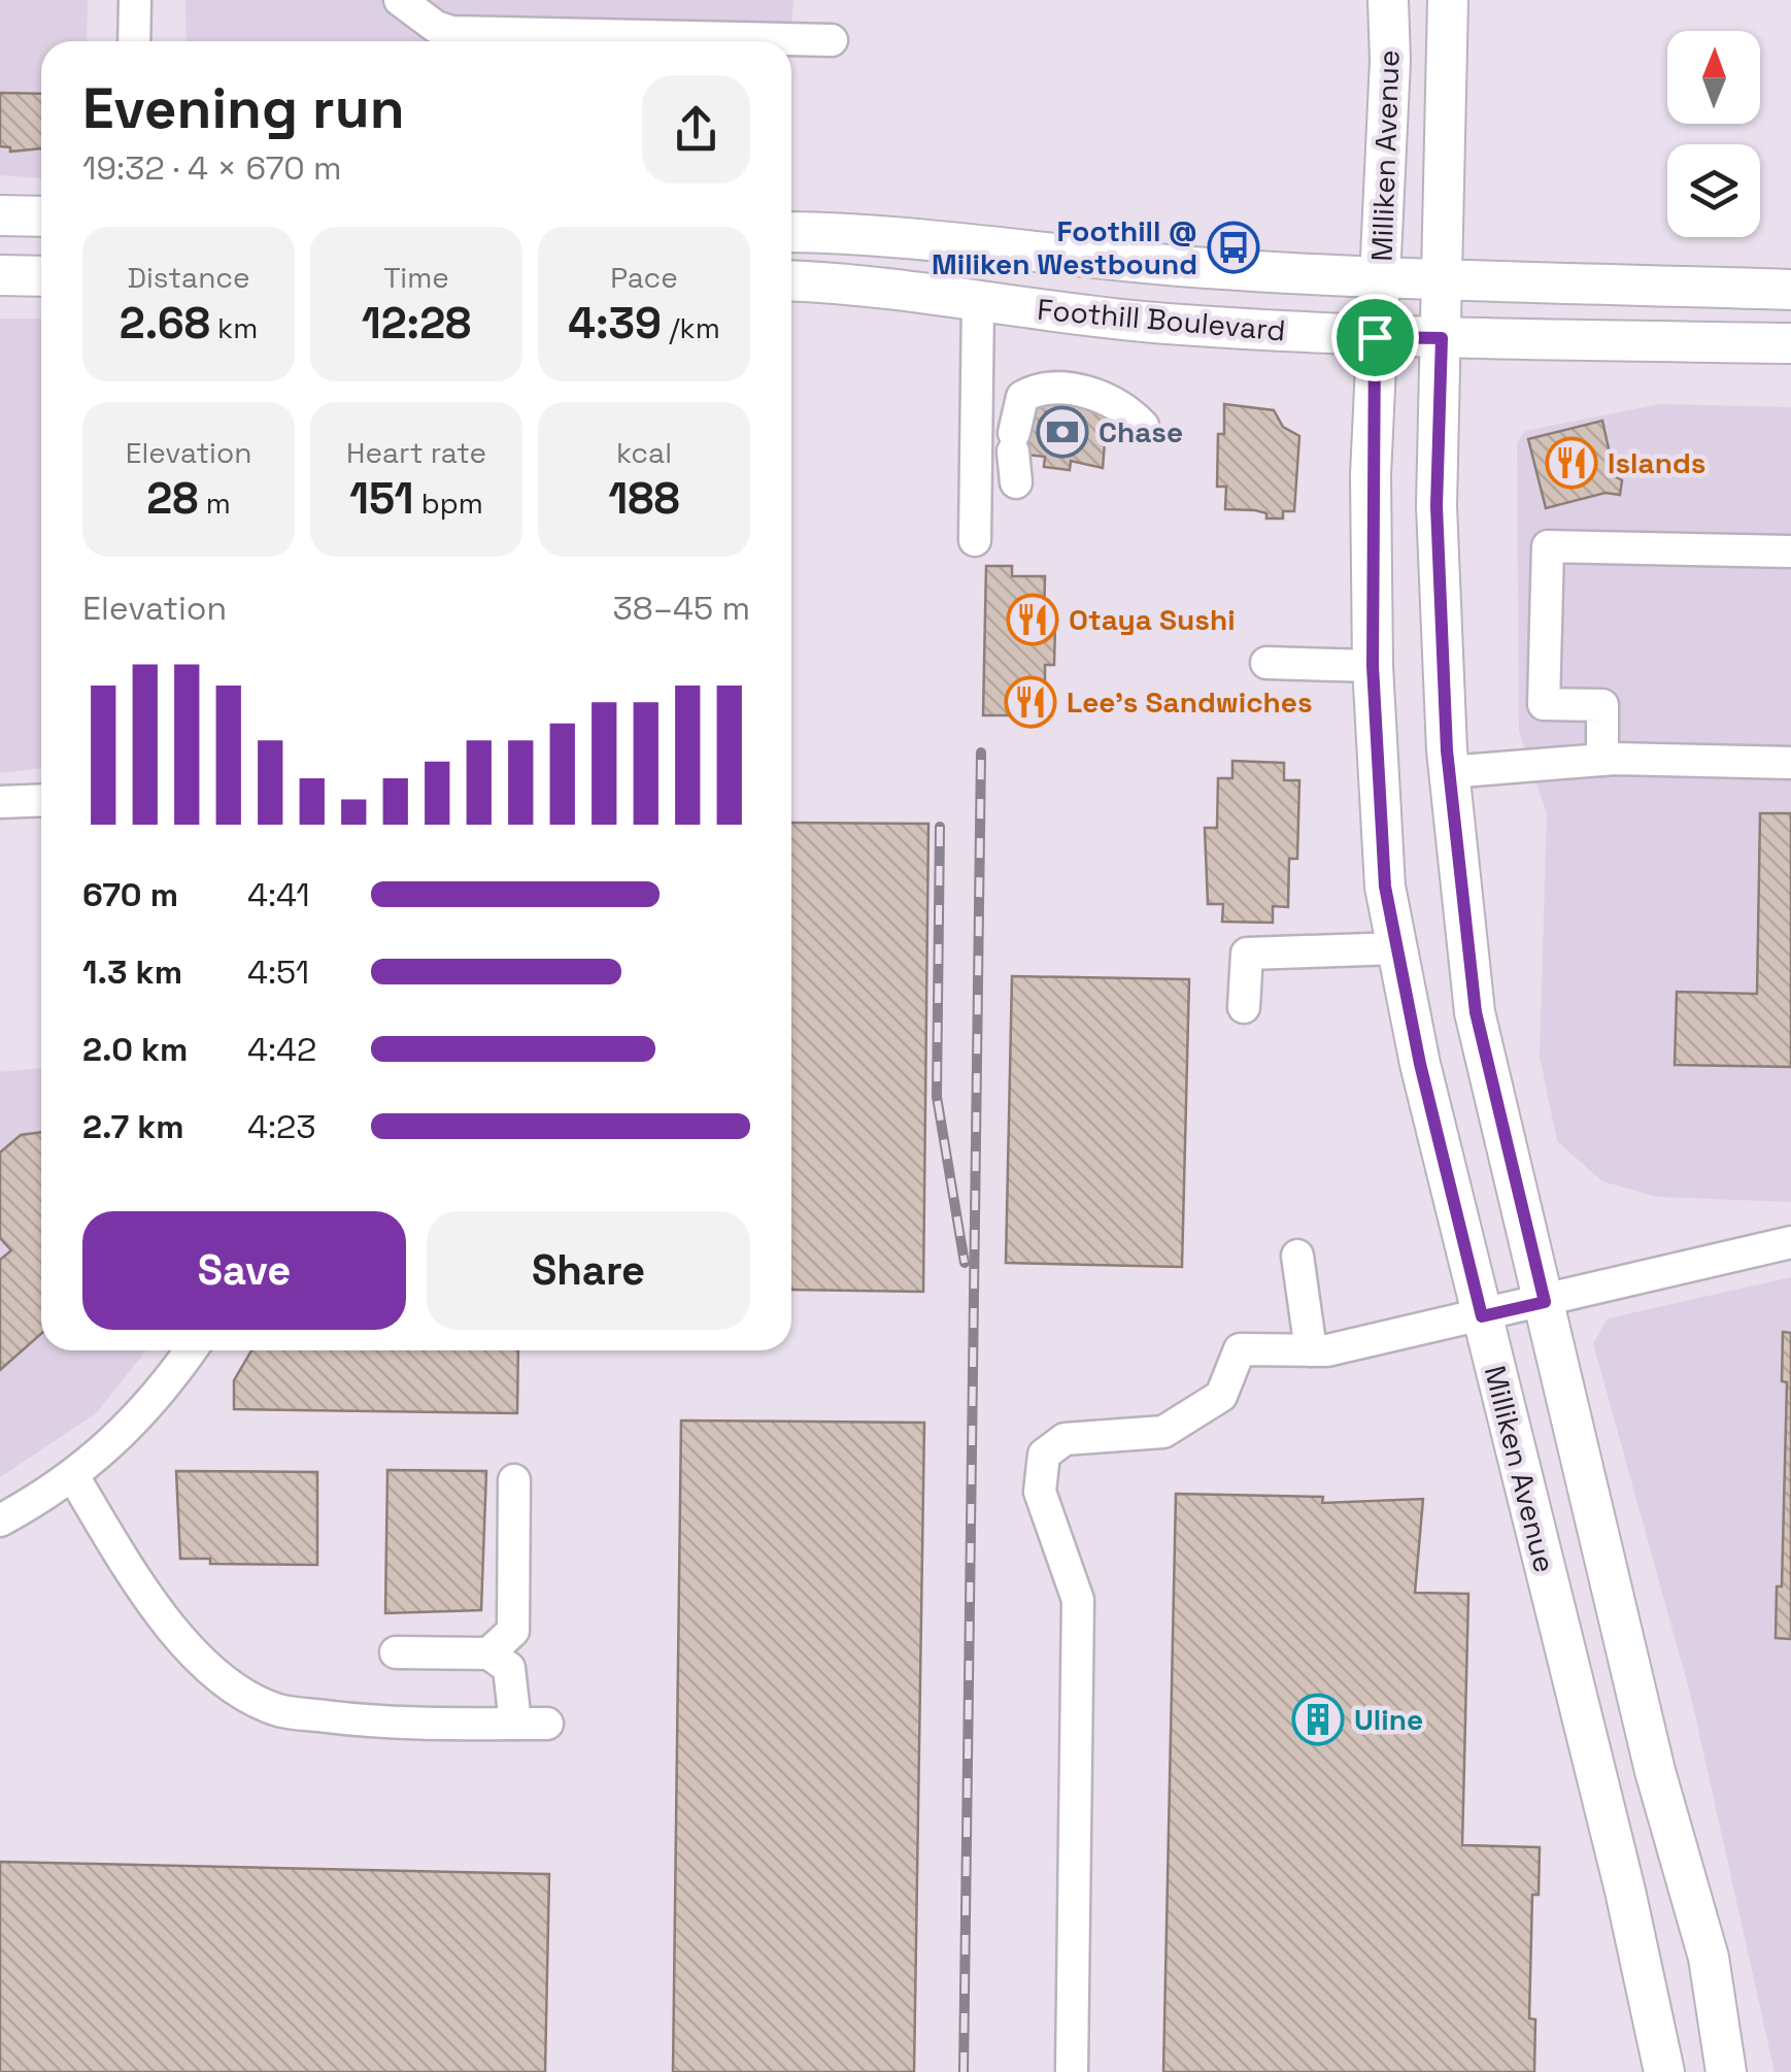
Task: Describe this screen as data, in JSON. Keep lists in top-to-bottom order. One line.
{"streets":{"main road":["Milliken Avenue","Foothill Boulevard"]},"crossings":[["Milliken Avenue","Foothill Boulevard"]],"places":{"bus stop":["Foothill @ Miliken Westbound"],"bank":["Chase"],"restaurant":["Islands","Otaya Sushi","Lee's Sandwiches"],"building":["Uline"]},"north":"top","page":{"heading":["Evening run","19:32 · 4 × 670 m"],"stats":[["Distance","2.68 km"],["Time","12:28"],["Pace","4:39 /km"],["Elevation","28 m"],["Heart rate","151 bpm"],["kcal","188"]],"chart":["Elevation","38–45 m"],"list":[{"name":"670 m","note":"4:41"},{"name":"1.3 km","note":"4:51"},{"name":"2.0 km","note":"4:42"},{"name":"2.7 km","note":"4:23"}],"buttons":["Save","Share"]}}
